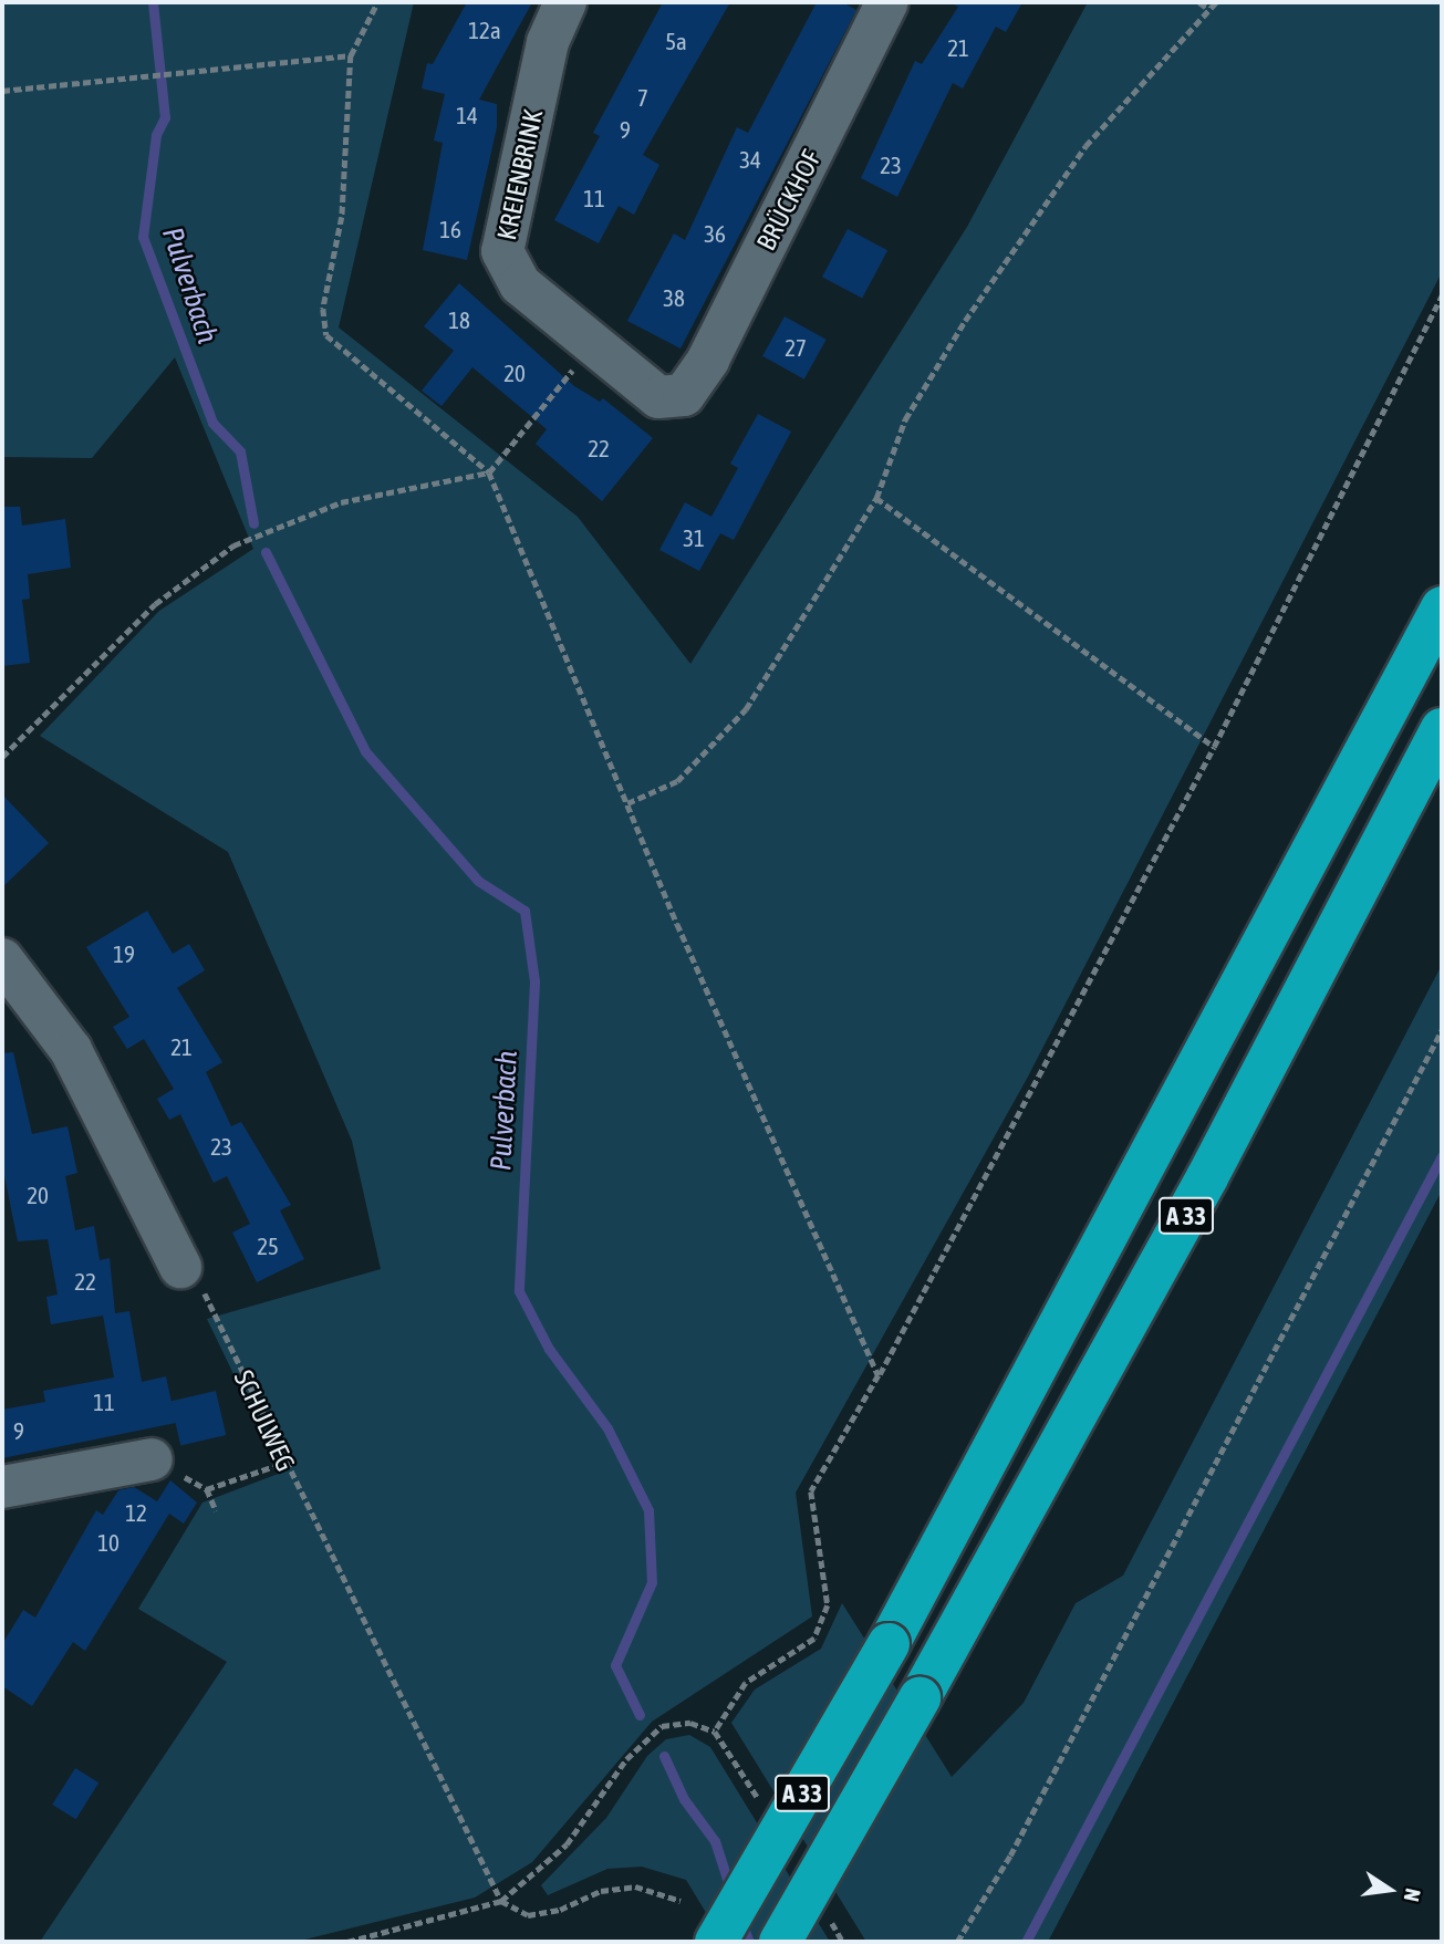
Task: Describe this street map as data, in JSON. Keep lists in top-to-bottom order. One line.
{"streets":{"highway":["A 33"],"street":["KREIENBRINK","BRÜCKHOF"],"path":["SCHULWEG"]},"crossings":[["KREIENBRINK","BRÜCKHOF"]],"water":["Pulverbach"],"house_numbers":["12a","5a","21","7","14","9","34","23","11","16","36","38","18","27","20","22","31","19","21","23","20","25","22","11","9","12","10"],"north":"right"}
